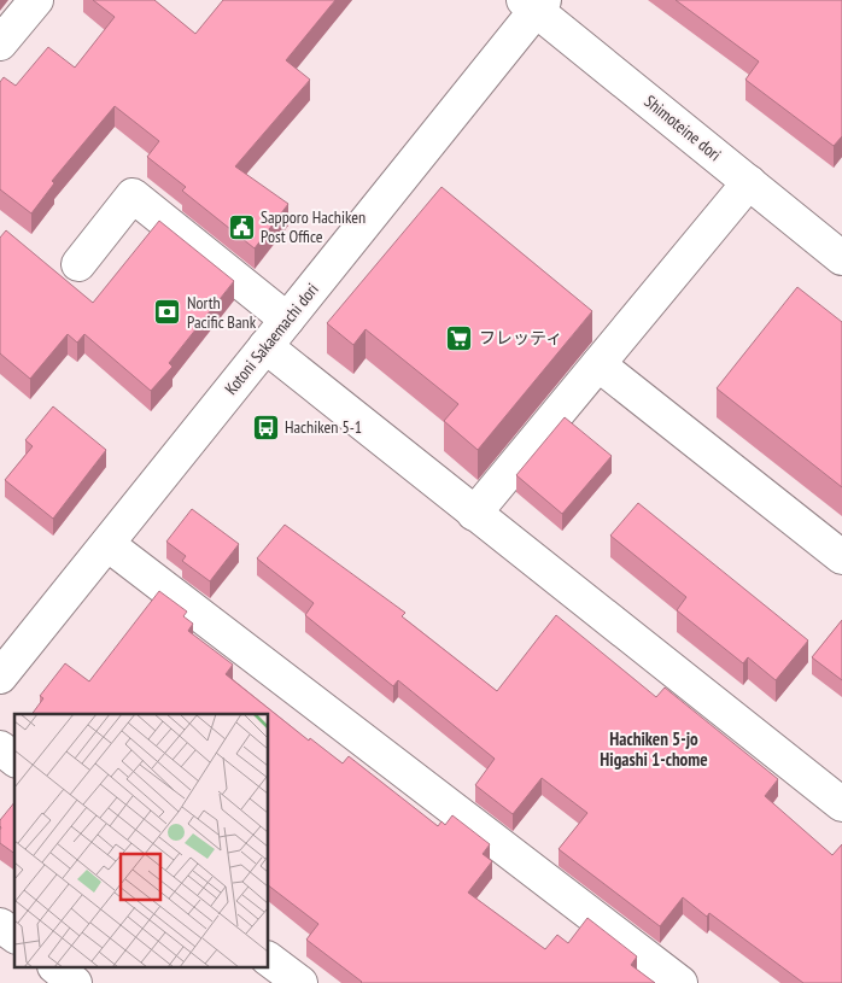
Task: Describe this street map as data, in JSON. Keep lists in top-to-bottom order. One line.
{"streets":{"street":["Shimoteine dori","Kotoni Sakaemachi dori"]},"crossings":[["Shimoteine dori","Kotoni Sakaemachi dori"]],"districts":["Hachiken 5-jo Higashi 1-chome"],"places":{"public building":["Sapporo Hachiken Post Office"],"bank":["North Pacific Bank"],"supermarket":["フレッティ"],"bus stop":["Hachiken 5-1"]}}
